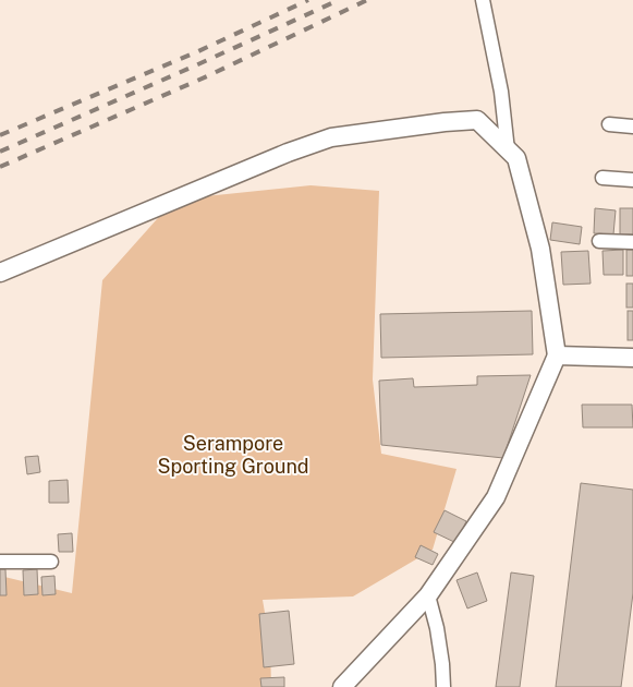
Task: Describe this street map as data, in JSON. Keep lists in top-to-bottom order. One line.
{"parks":["Serampore Sporting Ground"]}
